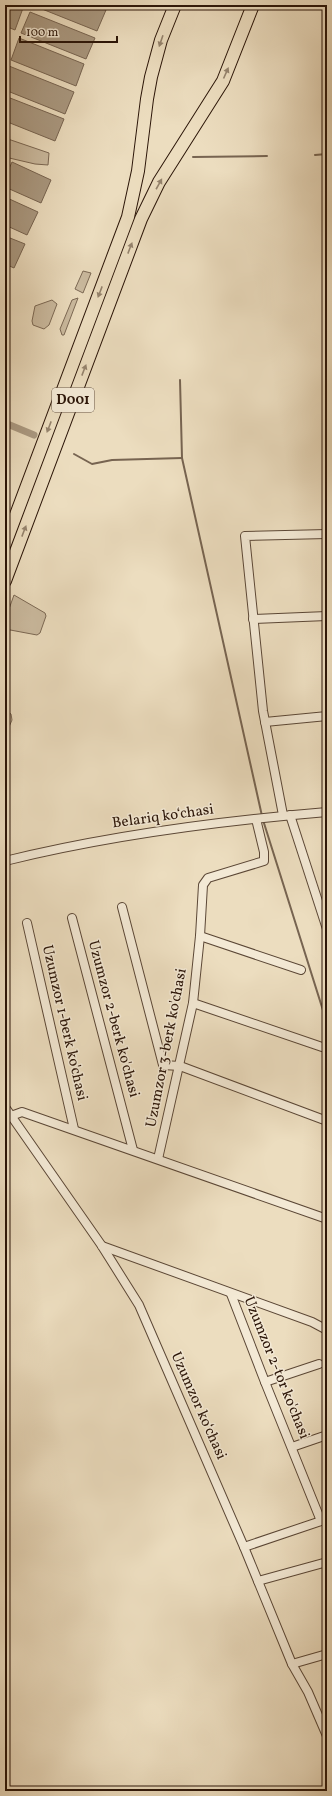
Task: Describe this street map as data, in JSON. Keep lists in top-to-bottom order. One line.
{"streets":{"highway":["D001"],"street":["Belariq koʻchasi","Uzumzor 2-berk ko'chasi","Uzumzor 1-berk ko'chasi","Uzumzor 3-berk ko'chasi","Uzumzor 2-tor ko'chasi","Uzumzor koʻchasi"]},"crossings":[["Belariq koʻchasi","Uzumzor 3-berk ko'chasi"]],"scale_bar":"100 m"}
